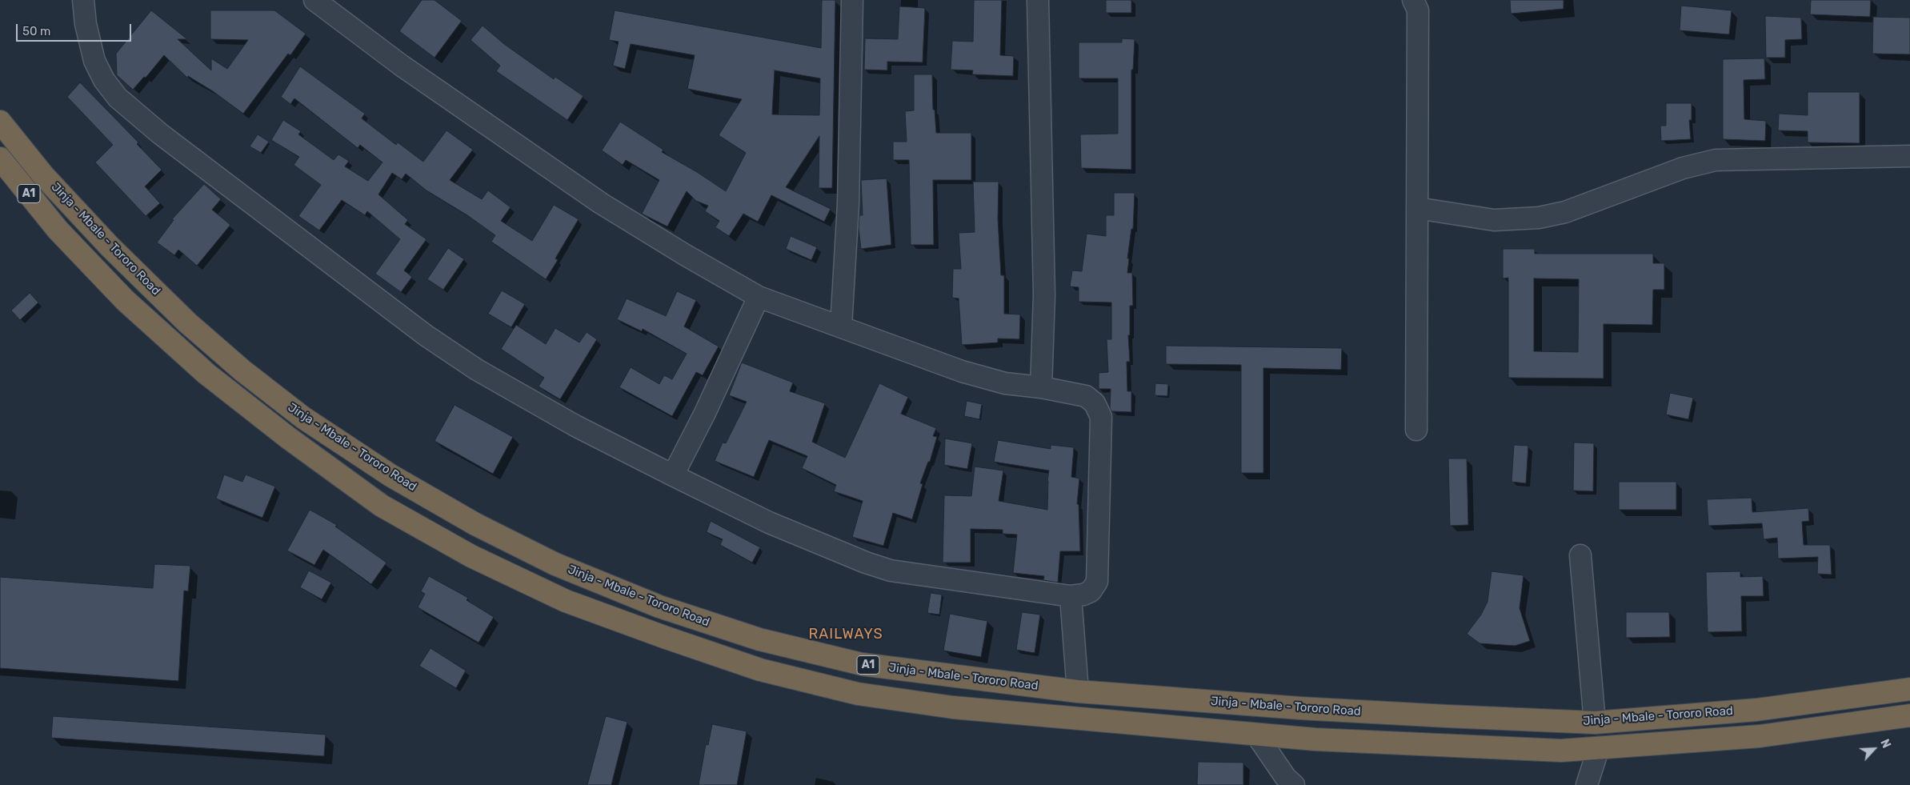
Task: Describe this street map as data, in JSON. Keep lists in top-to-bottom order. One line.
{"streets":{"highway":["A1","Jinja - Mbale - Tororo Road"]},"districts":["RAILWAYS"],"scale_bar":"50 m","north":"top right"}
